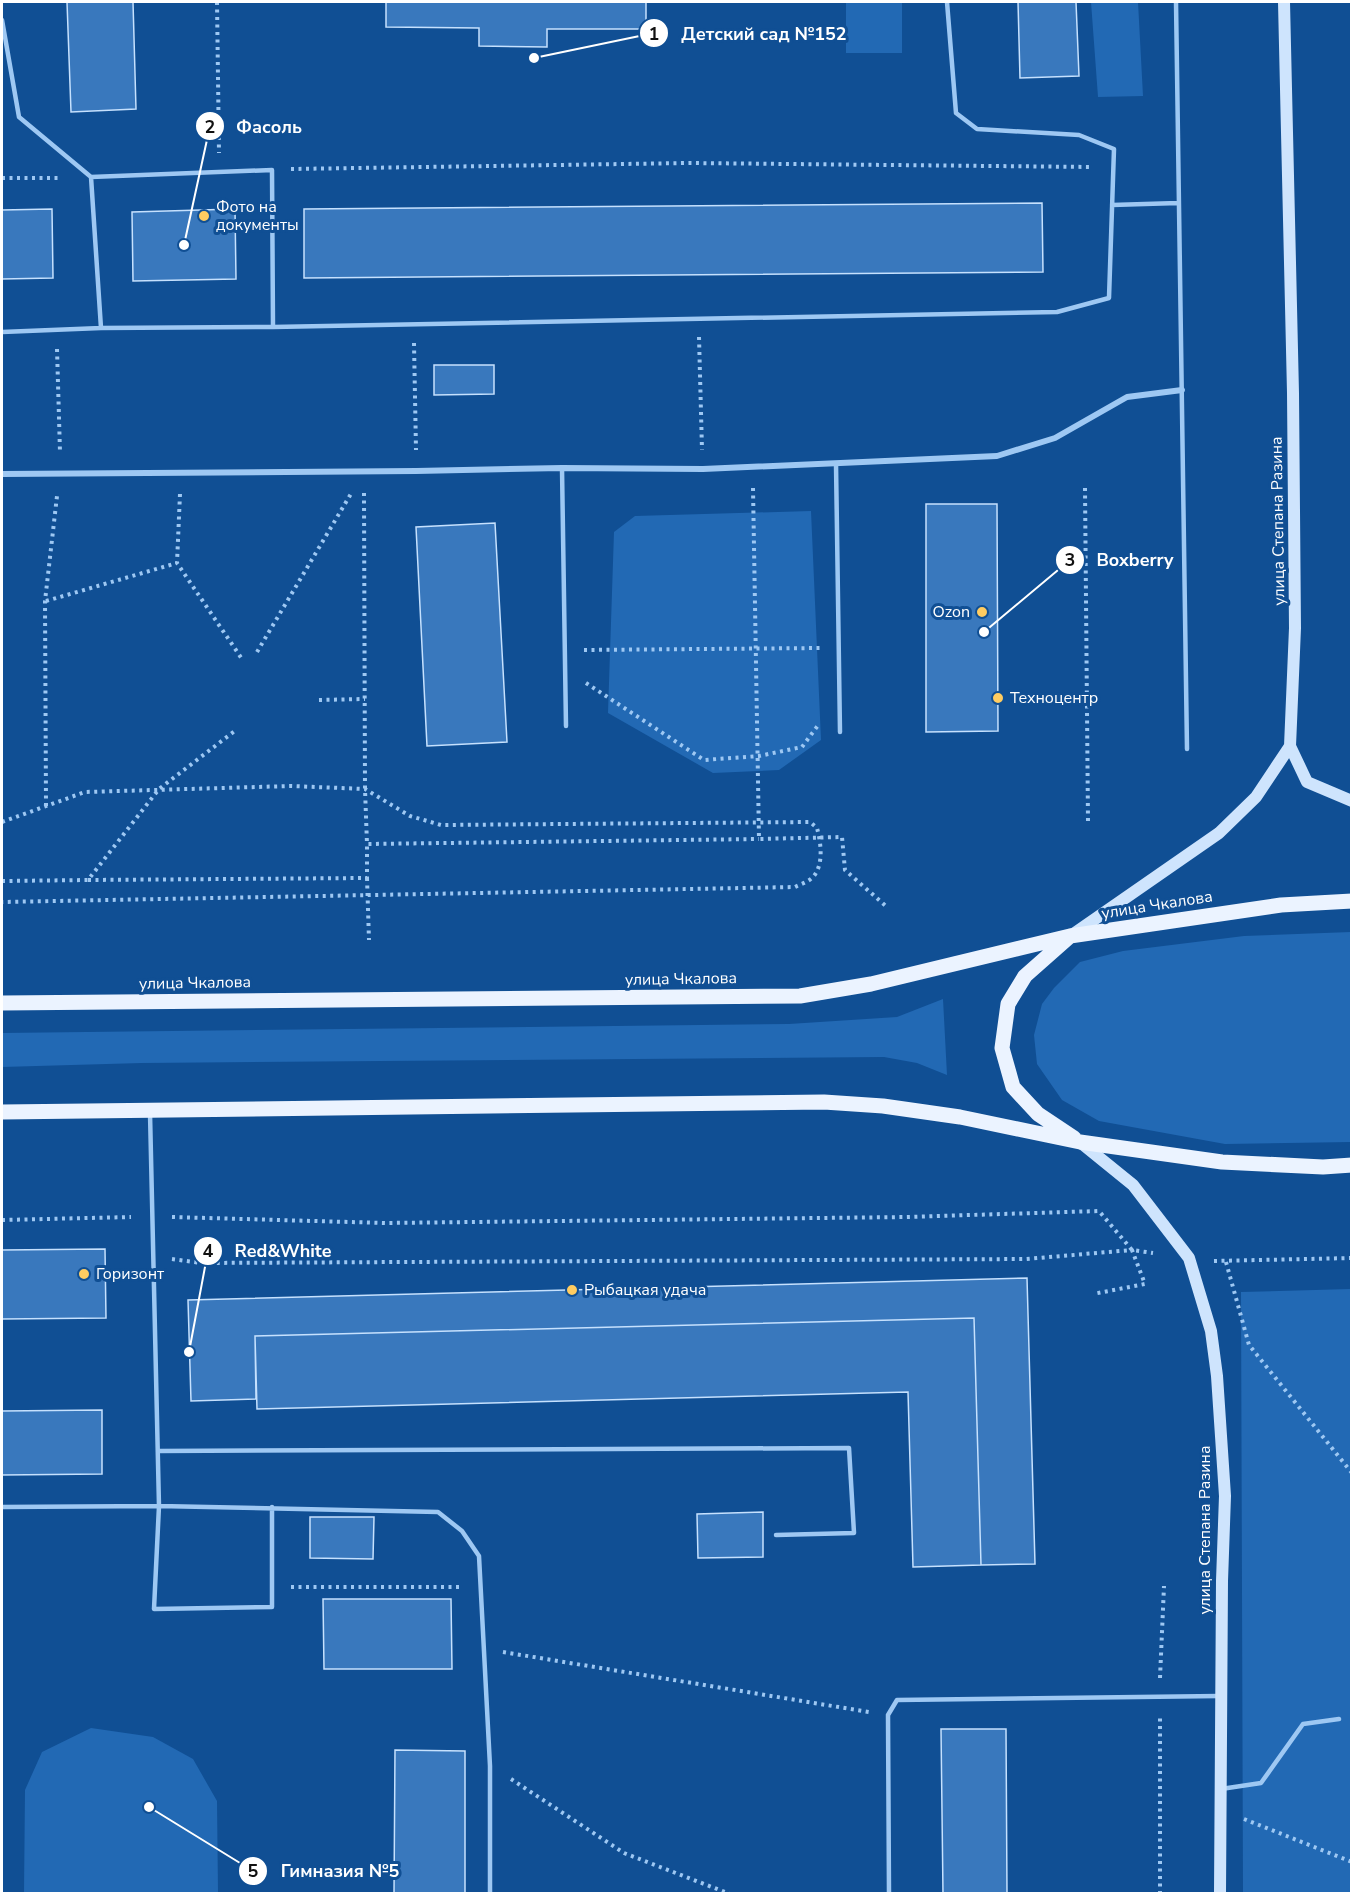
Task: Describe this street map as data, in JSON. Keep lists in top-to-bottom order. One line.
{"streets":{"main road":["улица Степана Разина","улица Чкалова"]},"places":["Детский сад №152","Фото на документы","Фасоль","Ozon","Boxberry","Техноцентр","Горизонт","Рыбацкая удача","Red&White","Гимназия №5"]}
